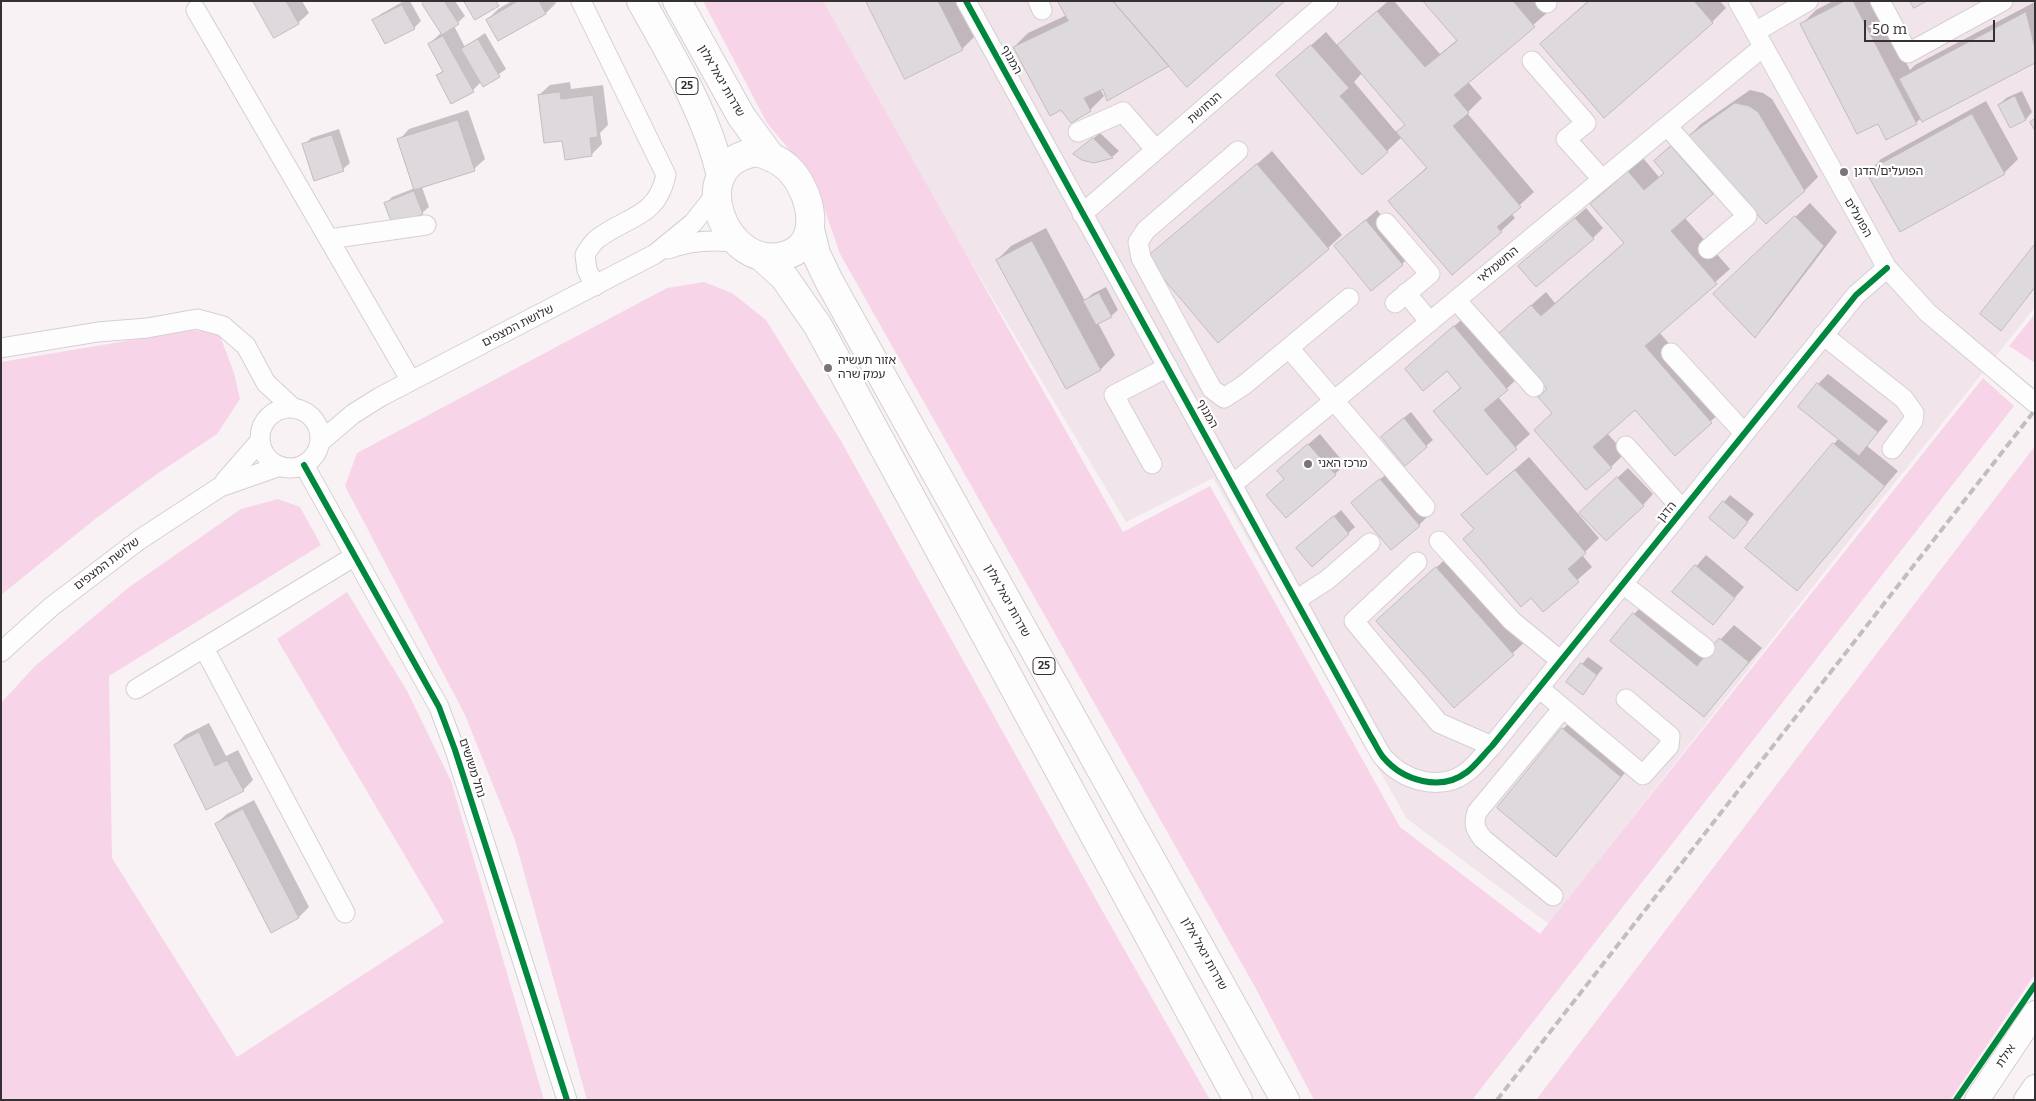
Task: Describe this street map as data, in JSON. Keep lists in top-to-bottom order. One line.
{"streets":{"highway":["שדרות יגאל אלון","25"],"main road":["אילת"],"street":["המנוף","הנחושת","הפועלים","החשמלאי","שלושת המצפים","הדגן","נחל משושים"]},"crossings":[["המנוף","הנחושת"],["המנוף","החשמלאי"],["המנוף","הדגן"],["שדרות יגאל אלון","25"],["שדרות יגאל אלון","שלושת המצפים"],["25","שלושת המצפים"],["הפועלים","החשמלאי"],["הפועלים","הדגן"],["שלושת המצפים","נחל משושים"]],"places":["הפועלים/הדגן","אזור תעשיה עמק שרה","מרכז האני"],"scale_bar":"50 m"}
